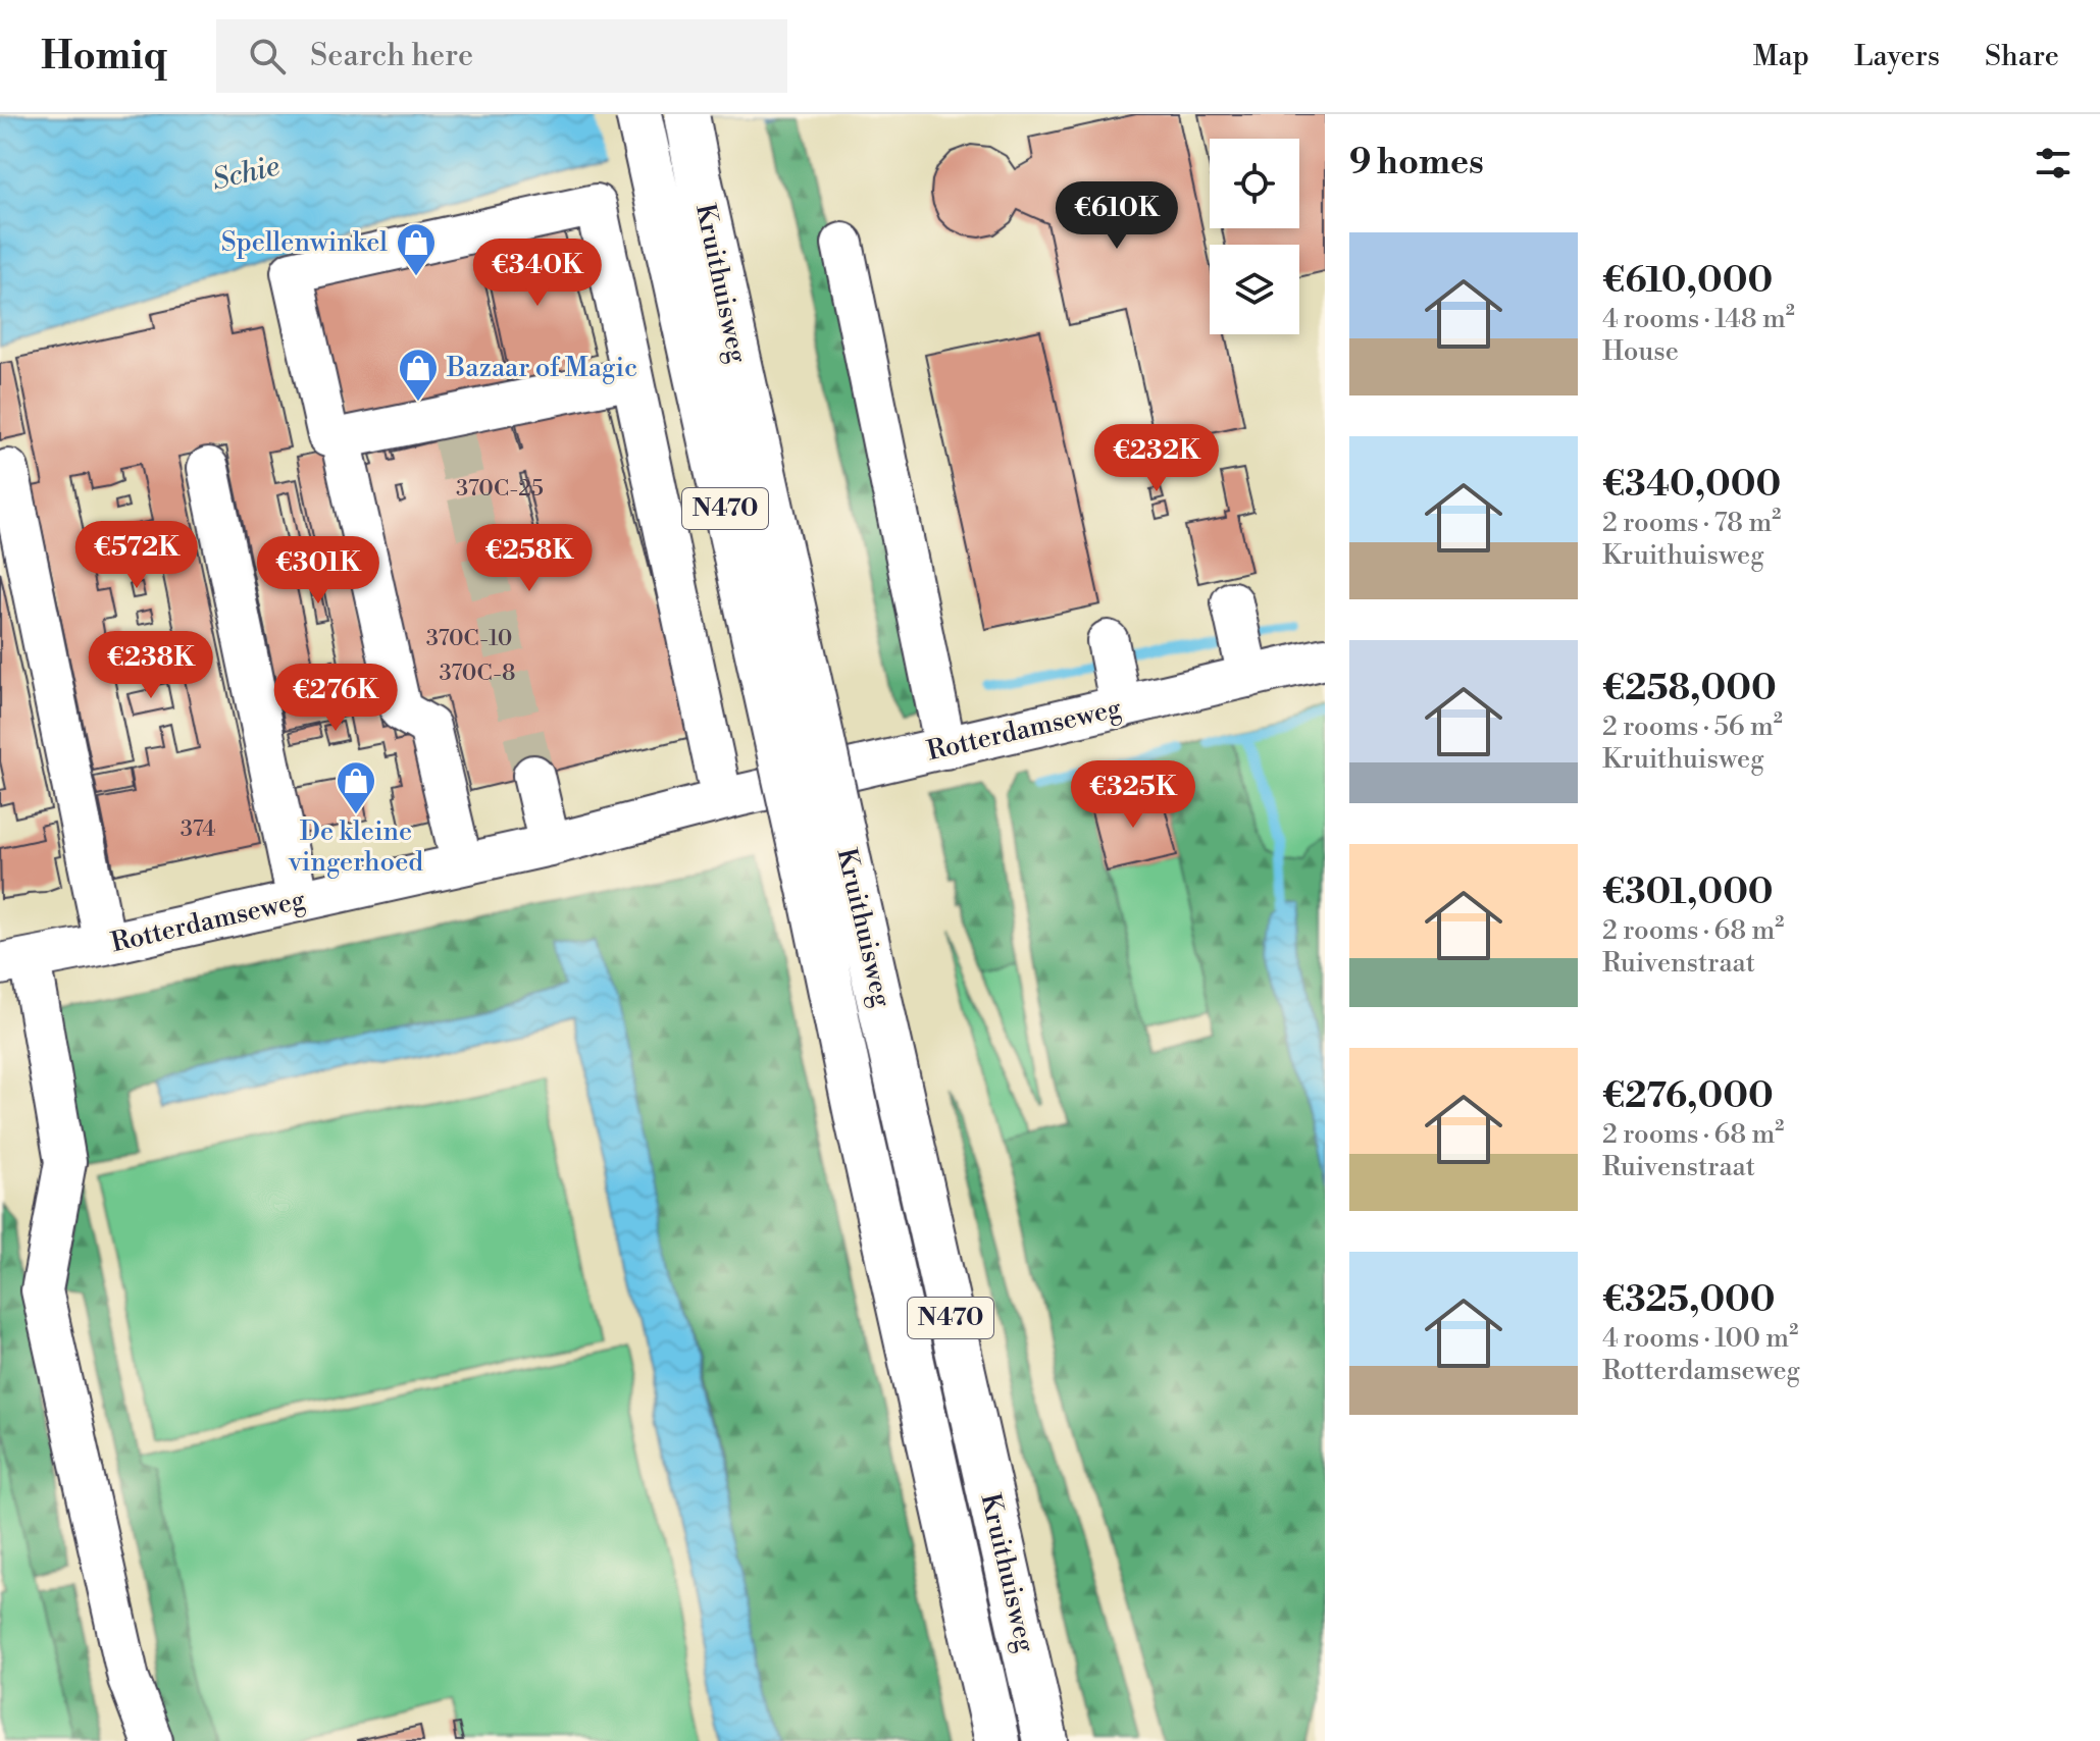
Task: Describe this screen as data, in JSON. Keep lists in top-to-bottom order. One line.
{"streets":{"highway":["Kruithuisweg","N470"],"street":["Rotterdamseweg"]},"water":["Schie"],"places":{"shop":["Spellenwinkel","Bazaar of Magic","De kleine vingerhoed"]},"house_numbers":["370C-25","370C-10","370C-8","374"],"page":{"header":"Homiq","search":"Search here","nav":["Map","Layers","Share"],"heading":"9 homes","price":["€610K","€340K","€232K","€572K","€258K","€301K","€238K","€276K","€325K"],"list":[{"name":"€610,000","note":"4 rooms · 148 m² · House"},{"name":"€340,000","note":"2 rooms · 78 m² · Kruithuisweg"},{"name":"€258,000","note":"2 rooms · 56 m² · Kruithuisweg"},{"name":"€301,000","note":"2 rooms · 68 m² · Ruivenstraat"},{"name":"€276,000","note":"2 rooms · 68 m² · Ruivenstraat"},{"name":"€325,000","note":"4 rooms · 100 m² · Rotterdamseweg"}]}}
